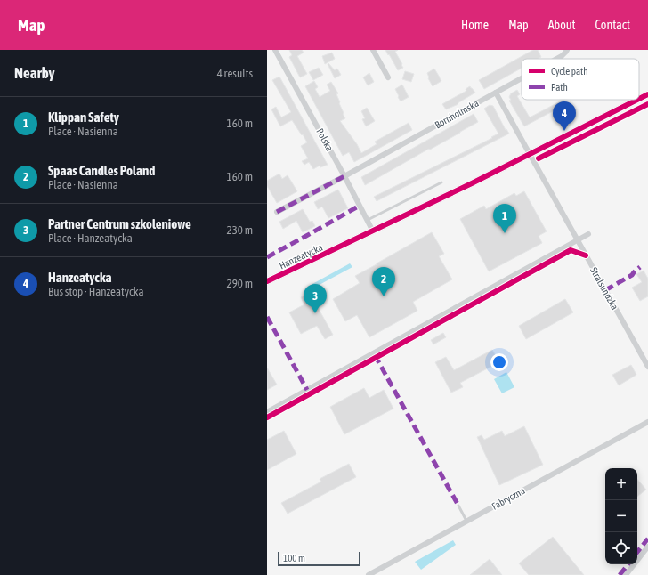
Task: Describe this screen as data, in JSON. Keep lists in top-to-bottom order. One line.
{"streets":{"street":["Bornholmska","Polska","Hanzeatycka","Stralsundzka","Fabryczna"]},"crossings":[["Bornholmska","Polska"],["Bornholmska","Stralsundzka"],["Polska","Hanzeatycka"],["Hanzeatycka","Stralsundzka"]],"legend":["Cycle path","Path"],"scale_bar":"100 m","page":{"header":"Map","nav":["Home","Map","About","Contact"],"heading":["Nearby","4 results"],"list":[{"mark":"1","name":"Klippan Safety","note":"Place · Nasienna","value":"160 m"},{"mark":"2","name":"Spaas Candles Poland","note":"Place · Nasienna","value":"160 m"},{"mark":"3","name":"Partner Centrum szkoleniowe","note":"Place · Hanzeatycka","value":"230 m"},{"mark":"4","name":"Hanzeatycka","note":"Bus stop · Hanzeatycka","value":"290 m"}],"pins":["4","1","2","3"],"map_buttons":["+","−"],"scale":"100 m"}}
